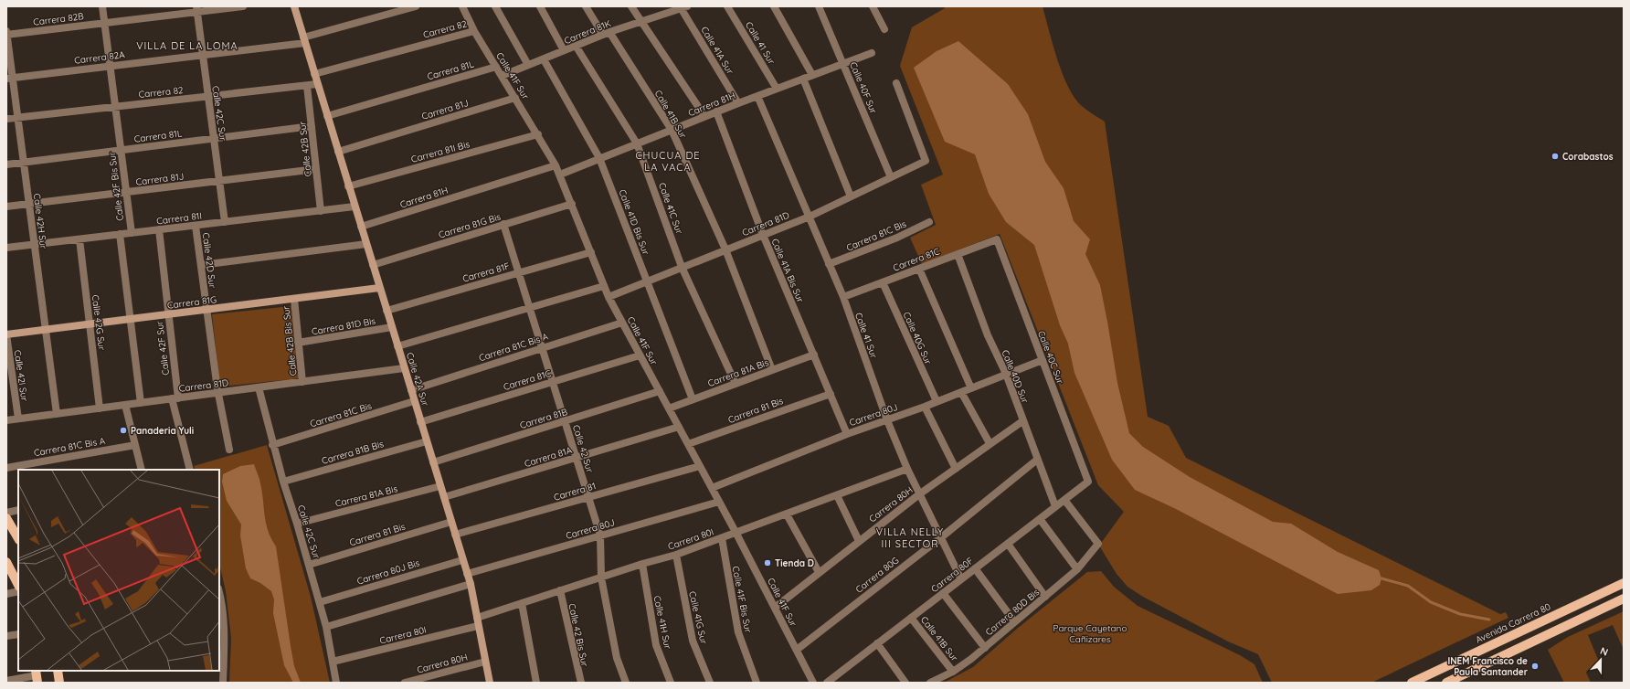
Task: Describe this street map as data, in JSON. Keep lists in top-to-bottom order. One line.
{"streets":{"main road":["Avenida Carrera 80"],"street":["Carrera 82B","Carrera 82","Carrera 81K","Calle 41 Sur","Calle 41A Sur","Carrera 82A","Carrera 81L","Calle 41F Sur","Calle 40F Sur","Carrera 81H","Carrera 81J","Calle 42C Sur","Calle 41B Sur","Calle 42B Sur","Carrera 81I Bis","Calle 42F Bis Sur","Calle 41C Sur","Carrera 81I","Calle 42H Sur","Calle 41D Bis Sur","Carrera 81D","Carrera 81G Bis","Carrera 81C Bis","Carrera 81C","Calle 42D Sur","Calle 41A Bis Sur","Carrera 81F","Carrera 81G","Calle 42G Sur","Carrera 81D Bis","Calle 40G Sur","Calle 42B Bis Sur","Carrera 81C Bis A","Calle 42F Sur","Calle 40C Sur","Carrera 81A Bis","Calle 42I Sur","Calle 40D Sur","Calle 42A Sur","Carrera 81 Bis","Carrera 80J","Carrera 81B","Calle 42 Sur","Carrera 81B Bis","Carrera 81A","Carrera 81","Carrera 80H","Carrera 80I","Carrera 80J Bis","Carrera 80G","Carrera 80F","Calle 41F Bis Sur","Carrera 80D Bis","Calle 41G Sur","Calle 41H Sur","Calle 42 Bis Sur"]},"crossings":[["Carrera 82B","Calle 42C Sur"],["Carrera 82B","Calle 42F Bis Sur"],["Carrera 82B","Calle 42H Sur"],["Carrera 82","Calle 41F Sur"],["Carrera 82","Calle 42C Sur"],["Carrera 82","Calle 42B Sur"],["Carrera 82","Calle 42F Bis Sur"],["Carrera 82","Calle 42H Sur"],["Carrera 82","Calle 42A Sur"],["Carrera 81K","Calle 41A Sur"],["Carrera 81K","Calle 41F Sur"],["Carrera 81K","Calle 41B Sur"],["Carrera 81K","Calle 41C Sur"],["Carrera 81K","Calle 41D Bis Sur"],["Calle 41 Sur","Carrera 81H"],["Calle 41 Sur","Carrera 81D"],["Calle 41 Sur","Carrera 81C Bis"],["Calle 41 Sur","Carrera 81C"],["Calle 41 Sur","Carrera 80J"],["Calle 41 Sur","Carrera 80H"],["Calle 41 Sur","Carrera 80I"],["Calle 41 Sur","Carrera 80G"],["Calle 41 Sur","Carrera 80F"],["Calle 41A Sur","Carrera 81H"],["Carrera 82A","Calle 42C Sur"],["Carrera 82A","Calle 42F Bis Sur"],["Carrera 82A","Calle 42H Sur"],["Carrera 81L","Calle 41F Sur"],["Carrera 81L","Calle 42C Sur"],["Carrera 81L","Calle 42B Sur"],["Carrera 81L","Calle 42F Bis Sur"],["Carrera 81L","Calle 42H Sur"],["Carrera 81L","Calle 42A Sur"],["Calle 41F Sur","Carrera 81H"],["Calle 41F Sur","Carrera 81J"],["Calle 41F Sur","Carrera 81I Bis"],["Calle 41F Sur","Carrera 81D"],["Calle 41F Sur","Carrera 81G Bis"],["Calle 41F Sur","Carrera 81C"],["Calle 41F Sur","Carrera 81F"],["Calle 41F Sur","Carrera 81C Bis A"],["Calle 41F Sur","Carrera 81A Bis"],["Calle 41F Sur","Carrera 81 Bis"],["Calle 41F Sur","Carrera 80J"],["Calle 41F Sur","Carrera 81B"],["Calle 41F Sur","Carrera 81A"],["Calle 41F Sur","Carrera 81"],["Calle 41F Sur","Carrera 80H"],["Calle 41F Sur","Carrera 80I"],["Calle 41F Sur","Carrera 80G"],["Calle 40F Sur","Carrera 81H"],["Calle 40F Sur","Carrera 81D"],["Carrera 81H","Calle 41B Sur"],["Carrera 81H","Calle 41C Sur"],["Carrera 81H","Calle 41D Bis Sur"],["Carrera 81H","Calle 41A Bis Sur"],["Carrera 81H","Calle 42A Sur"],["Carrera 81J","Calle 42C Sur"],["Carrera 81J","Calle 42B Sur"],["Carrera 81J","Calle 42F Bis Sur"],["Carrera 81J","Calle 42H Sur"],["Carrera 81J","Calle 42A Sur"],["Calle 42C Sur","Carrera 81I"],["Calle 42C Sur","Carrera 81D"],["Calle 42C Sur","Carrera 81C Bis"],["Calle 42C Sur","Carrera 81A Bis"],["Calle 42C Sur","Carrera 81 Bis"],["Calle 42C Sur","Carrera 81B Bis"],["Calle 42C Sur","Carrera 80I"],["Calle 42C Sur","Carrera 80J Bis"],["Calle 41B Sur","Carrera 81D"],["Calle 41B Sur","Carrera 81A Bis"],["Calle 41B Sur","Carrera 80F"],["Calle 41B Sur","Carrera 80D Bis"],["Calle 42B Sur","Carrera 81I"],["Carrera 81I Bis","Calle 42A Sur"],["Calle 42F Bis Sur","Carrera 81I"],["Calle 42F Bis Sur","Carrera 81D"],["Calle 42F Bis Sur","Carrera 81G"],["Calle 41C Sur","Carrera 81D"],["Calle 41C Sur","Carrera 81A Bis"],["Carrera 81I","Calle 42H Sur"],["Carrera 81I","Calle 42D Sur"],["Carrera 81I","Calle 42G Sur"],["Carrera 81I","Calle 42F Sur"],["Carrera 81I","Calle 42A Sur"],["Calle 42H Sur","Carrera 81D"],["Calle 42H Sur","Carrera 81G"],["Calle 41D Bis Sur","Carrera 81D"],["Calle 41D Bis Sur","Carrera 81A Bis"],["Carrera 81D","Calle 42D Sur"],["Carrera 81D","Calle 41A Bis Sur"],["Carrera 81D","Calle 42G Sur"],["Carrera 81D","Calle 42B Bis Sur"],["Carrera 81D","Calle 42F Sur"],["Carrera 81D","Calle 42I Sur"],["Carrera 81D","Calle 42A Sur"],["Carrera 81G Bis","Calle 42A Sur"],["Carrera 81G Bis","Calle 42 Sur"],["Carrera 81C Bis","Calle 42A Sur"],["Carrera 81C","Calle 40G Sur"],["Carrera 81C","Calle 40C Sur"],["Carrera 81C","Calle 40D Sur"],["Carrera 81C","Calle 42A Sur"],["Carrera 81C","Calle 42 Sur"],["Calle 42D Sur","Carrera 81G"],["Calle 41A Bis Sur","Carrera 81A Bis"],["Calle 41A Bis Sur","Carrera 81 Bis"],["Calle 41A Bis Sur","Carrera 80J"],["Carrera 81F","Calle 42A Sur"],["Carrera 81F","Calle 42 Sur"],["Carrera 81G","Calle 42G Sur"],["Carrera 81G","Calle 42B Bis Sur"],["Carrera 81G","Calle 42F Sur"],["Carrera 81G","Calle 42I Sur"],["Carrera 81G","Calle 42A Sur"],["Carrera 81D Bis","Calle 42B Bis Sur"],["Carrera 81D Bis","Calle 42A Sur"],["Calle 40G Sur","Carrera 80J"],["Carrera 81C Bis A","Calle 42A Sur"],["Carrera 81C Bis A","Calle 42 Sur"],["Calle 40C Sur","Carrera 80J"],["Calle 40C Sur","Carrera 80F"],["Carrera 81A Bis","Calle 42A Sur"],["Calle 40D Sur","Carrera 80J"],["Calle 40D Sur","Carrera 80H"],["Calle 40D Sur","Carrera 80G"],["Calle 40D Sur","Carrera 80F"],["Calle 42A Sur","Carrera 81 Bis"],["Calle 42A Sur","Carrera 80J"],["Calle 42A Sur","Carrera 81B"],["Calle 42A Sur","Carrera 81B Bis"],["Calle 42A Sur","Carrera 81A"],["Calle 42A Sur","Carrera 81"],["Calle 42A Sur","Carrera 80H"],["Calle 42A Sur","Carrera 80I"],["Calle 42A Sur","Carrera 80J Bis"],["Carrera 80J","Calle 42 Sur"],["Carrera 81B","Calle 42 Sur"],["Calle 42 Sur","Carrera 81A"],["Calle 42 Sur","Carrera 81"],["Calle 42 Sur","Carrera 80I"],["Carrera 80I","Calle 41F Bis Sur"],["Carrera 80I","Calle 41G Sur"],["Carrera 80I","Calle 41H Sur"],["Carrera 80I","Calle 42 Bis Sur"],["Carrera 80F","Carrera 80D Bis"]],"districts":["VILLA DE LA LOMA","CHUCUA DE LA VACA","VILLA NELLY III SECTOR"],"parks":["Parque Cayetano Cañizares"],"places":["Corabastos","Panaderia Yuli","Tienda D","INEM Francisco de Paula Santander"],"north":"top"}
